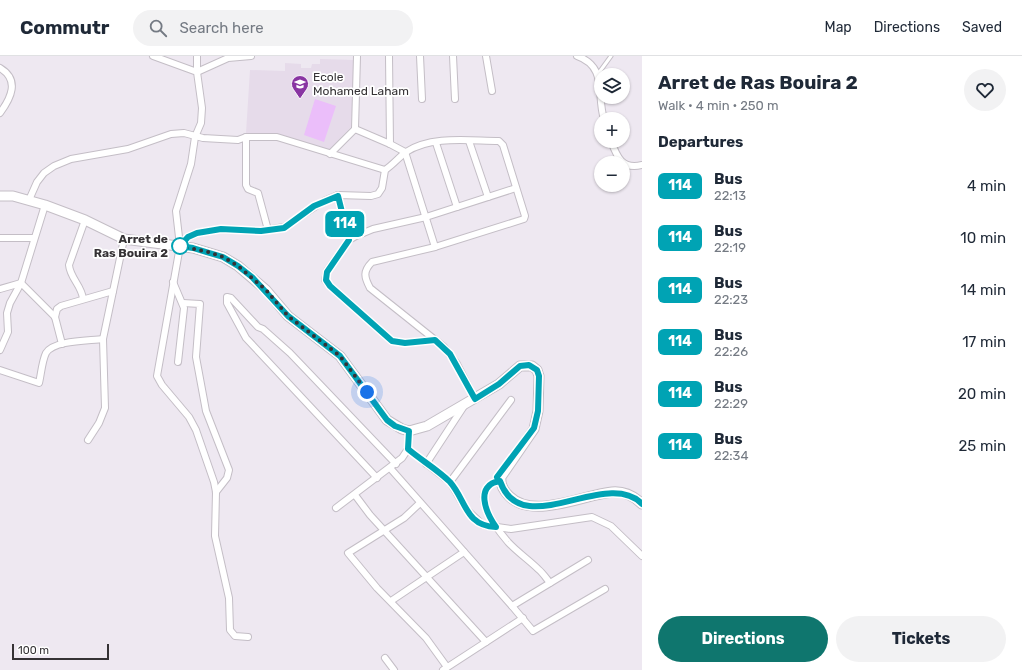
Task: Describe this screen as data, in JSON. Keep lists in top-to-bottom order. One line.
{"places":{"school or university":["Ecole Mohamed Laham"],"other":["Arret de Ras Bouira 2"]},"lines":["bus line 114"],"scale_bar":"100 m","page":{"header":"Commutr","search":"Search here","nav":["Map","Directions","Saved"],"on_map":"114","heading":[["Arret de Ras Bouira 2","Walk · 4 min · 250 m"],"Departures"],"map_buttons":["+","−"],"list":[{"mark":"114","name":"Bus","note":"22:13","value":"4 min"},{"mark":"114","name":"Bus","note":"22:19","value":"10 min"},{"mark":"114","name":"Bus","note":"22:23","value":"14 min"},{"mark":"114","name":"Bus","note":"22:26","value":"17 min"},{"mark":"114","name":"Bus","note":"22:29","value":"20 min"},{"mark":"114","name":"Bus","note":"22:34","value":"25 min"}],"buttons":["Directions","Tickets"],"scale":"100 m"}}
